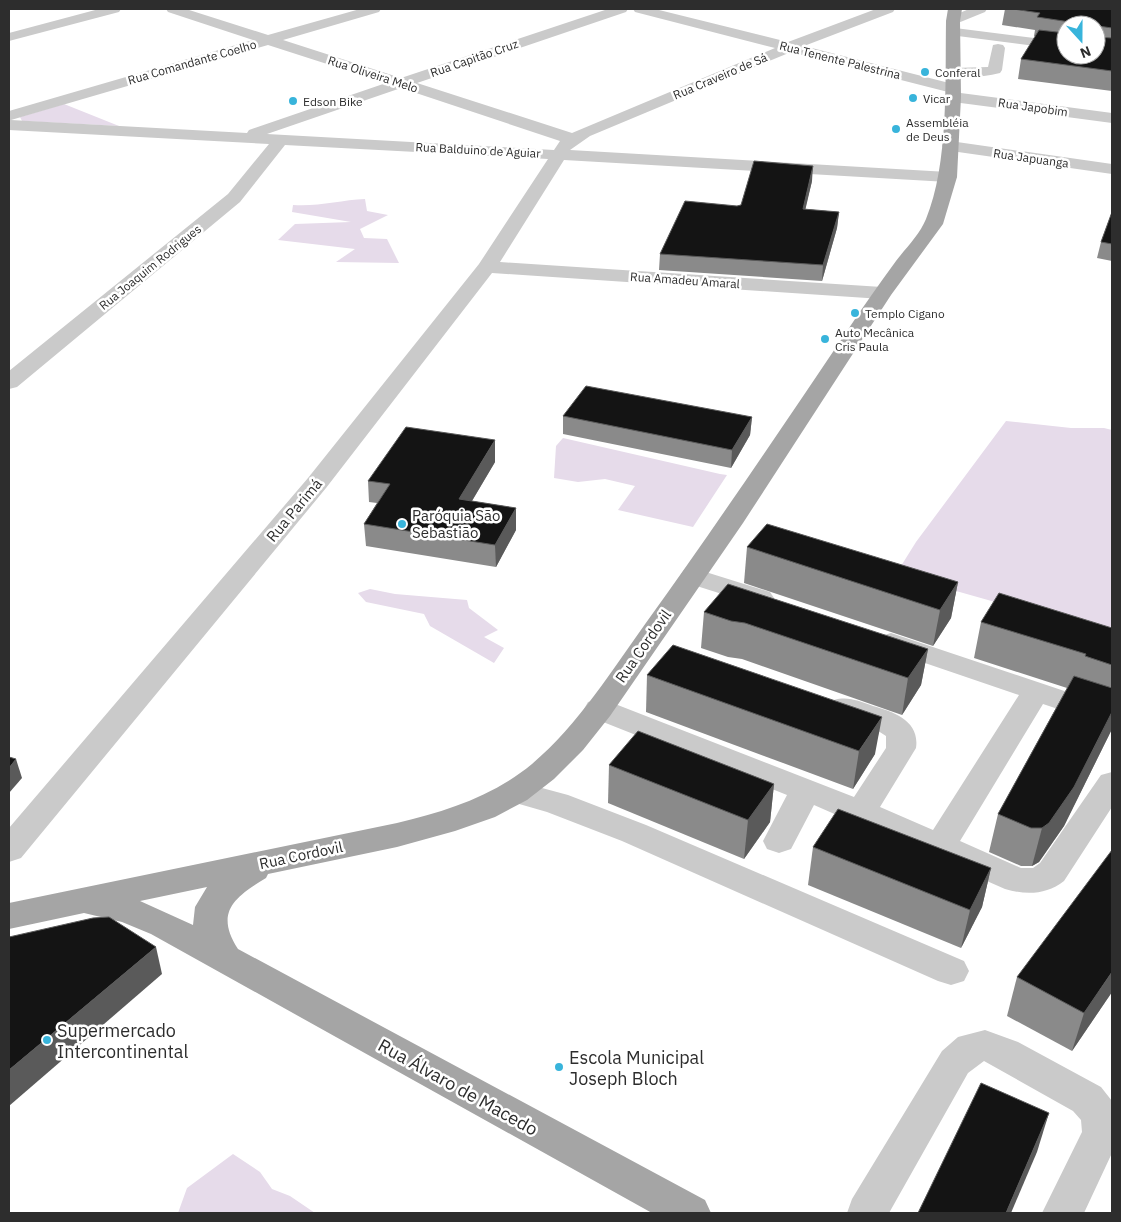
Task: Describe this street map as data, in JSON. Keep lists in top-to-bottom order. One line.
{"streets":{"main road":["Rua Cordovil","Rua Álvaro de Macedo"],"street":["Rua Capitão Cruz","Rua Tenente Palestrina","Rua Comandante Coelho","Rua Oliveira Melo","Rua Craveiro de Sá","Rua Japobim","Rua Balduino de Aguiar","Rua Japuanga","Rua Joaquim Rodrigues","Rua Amadeu Amaral","Rua Parimá"]},"crossings":[["Rua Capitão Cruz","Rua Oliveira Melo"],["Rua Capitão Cruz","Rua Balduino de Aguiar"],["Rua Tenente Palestrina","Rua Craveiro de Sá"],["Rua Tenente Palestrina","Rua Japobim"],["Rua Tenente Palestrina","Rua Cordovil"],["Rua Comandante Coelho","Rua Oliveira Melo"],["Rua Oliveira Melo","Rua Craveiro de Sá"],["Rua Oliveira Melo","Rua Balduino de Aguiar"],["Rua Oliveira Melo","Rua Parimá"],["Rua Craveiro de Sá","Rua Balduino de Aguiar"],["Rua Craveiro de Sá","Rua Parimá"],["Rua Japobim","Rua Cordovil"],["Rua Balduino de Aguiar","Rua Joaquim Rodrigues"],["Rua Balduino de Aguiar","Rua Parimá"],["Rua Balduino de Aguiar","Rua Cordovil"],["Rua Japuanga","Rua Cordovil"],["Rua Amadeu Amaral","Rua Parimá"],["Rua Amadeu Amaral","Rua Cordovil"],["Rua Cordovil","Rua Álvaro de Macedo"]],"places":["Conferal","Vicar","Edson Bike","Assembléia de Deus","Templo Cigano","Auto Mecânica Cris Paula","Paróquia São Sebastião","Supermercado Intercontinental","Escola Municipal Joseph Bloch"],"north":"bottom"}
